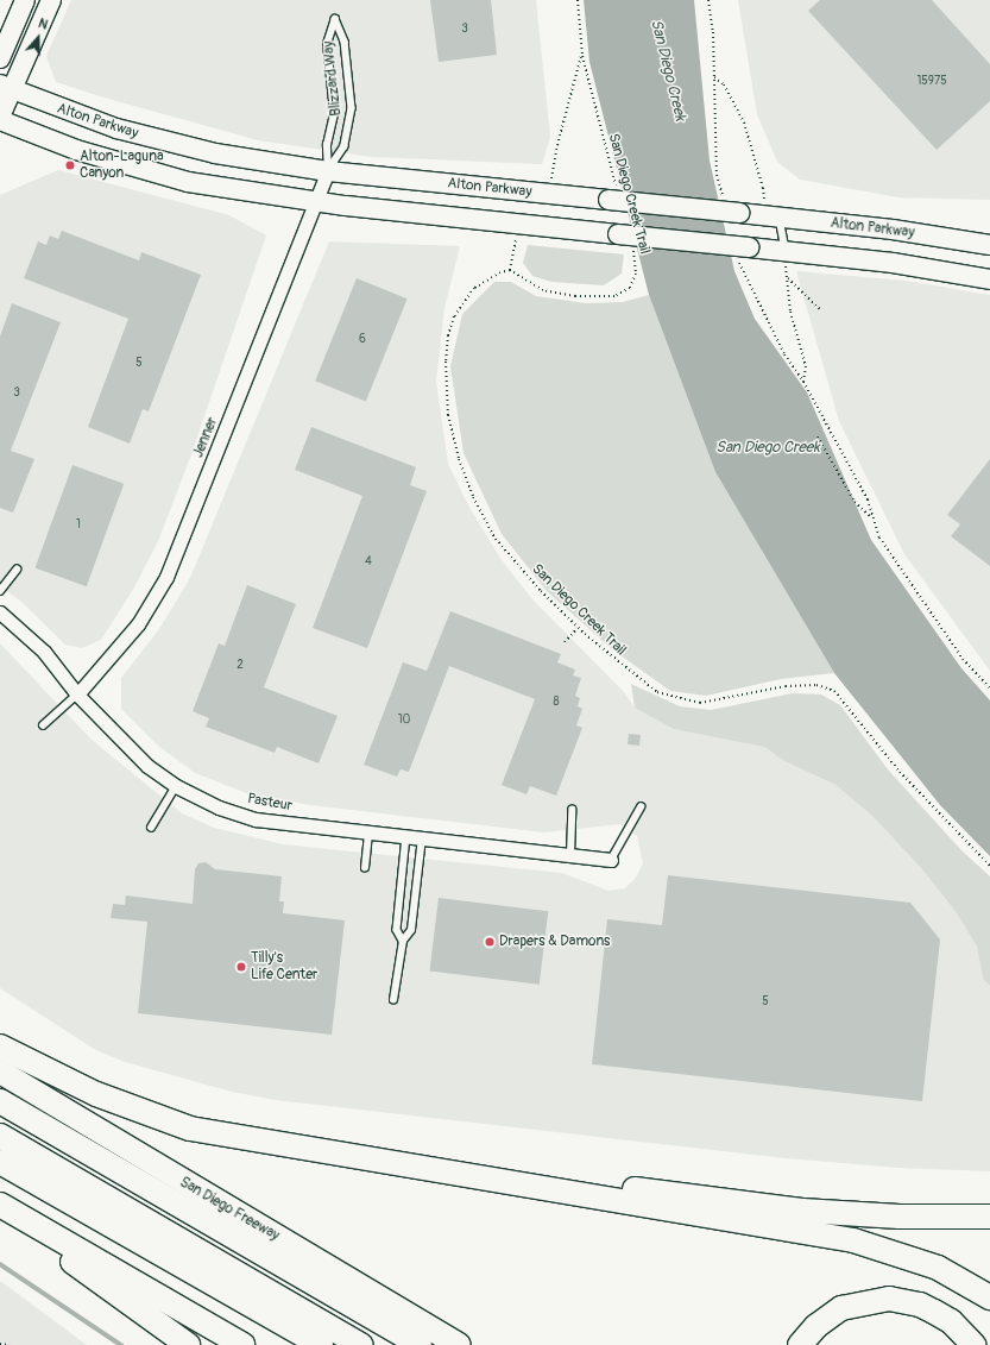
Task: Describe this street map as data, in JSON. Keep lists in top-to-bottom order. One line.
{"streets":{"highway":["San Diego Freeway"],"main road":["Alton Parkway"],"street":["Jenner","Pasteur"],"lane":["Blizzard Way"],"path":["San Diego Creek Trail"]},"crossings":[["Blizzard Way","Alton Parkway"],["Blizzard Way","Jenner"],["Alton Parkway","San Diego Creek Trail"],["Alton Parkway","Jenner"],["Jenner","Pasteur"]],"water":["San Diego Creek"],"places":["Alton-Laguna Canyon","Drapers & Damons","Tilly's Life Center"],"house_numbers":["3","15975","6","5","3","1","4","2","8","10","5"],"north":"top"}
